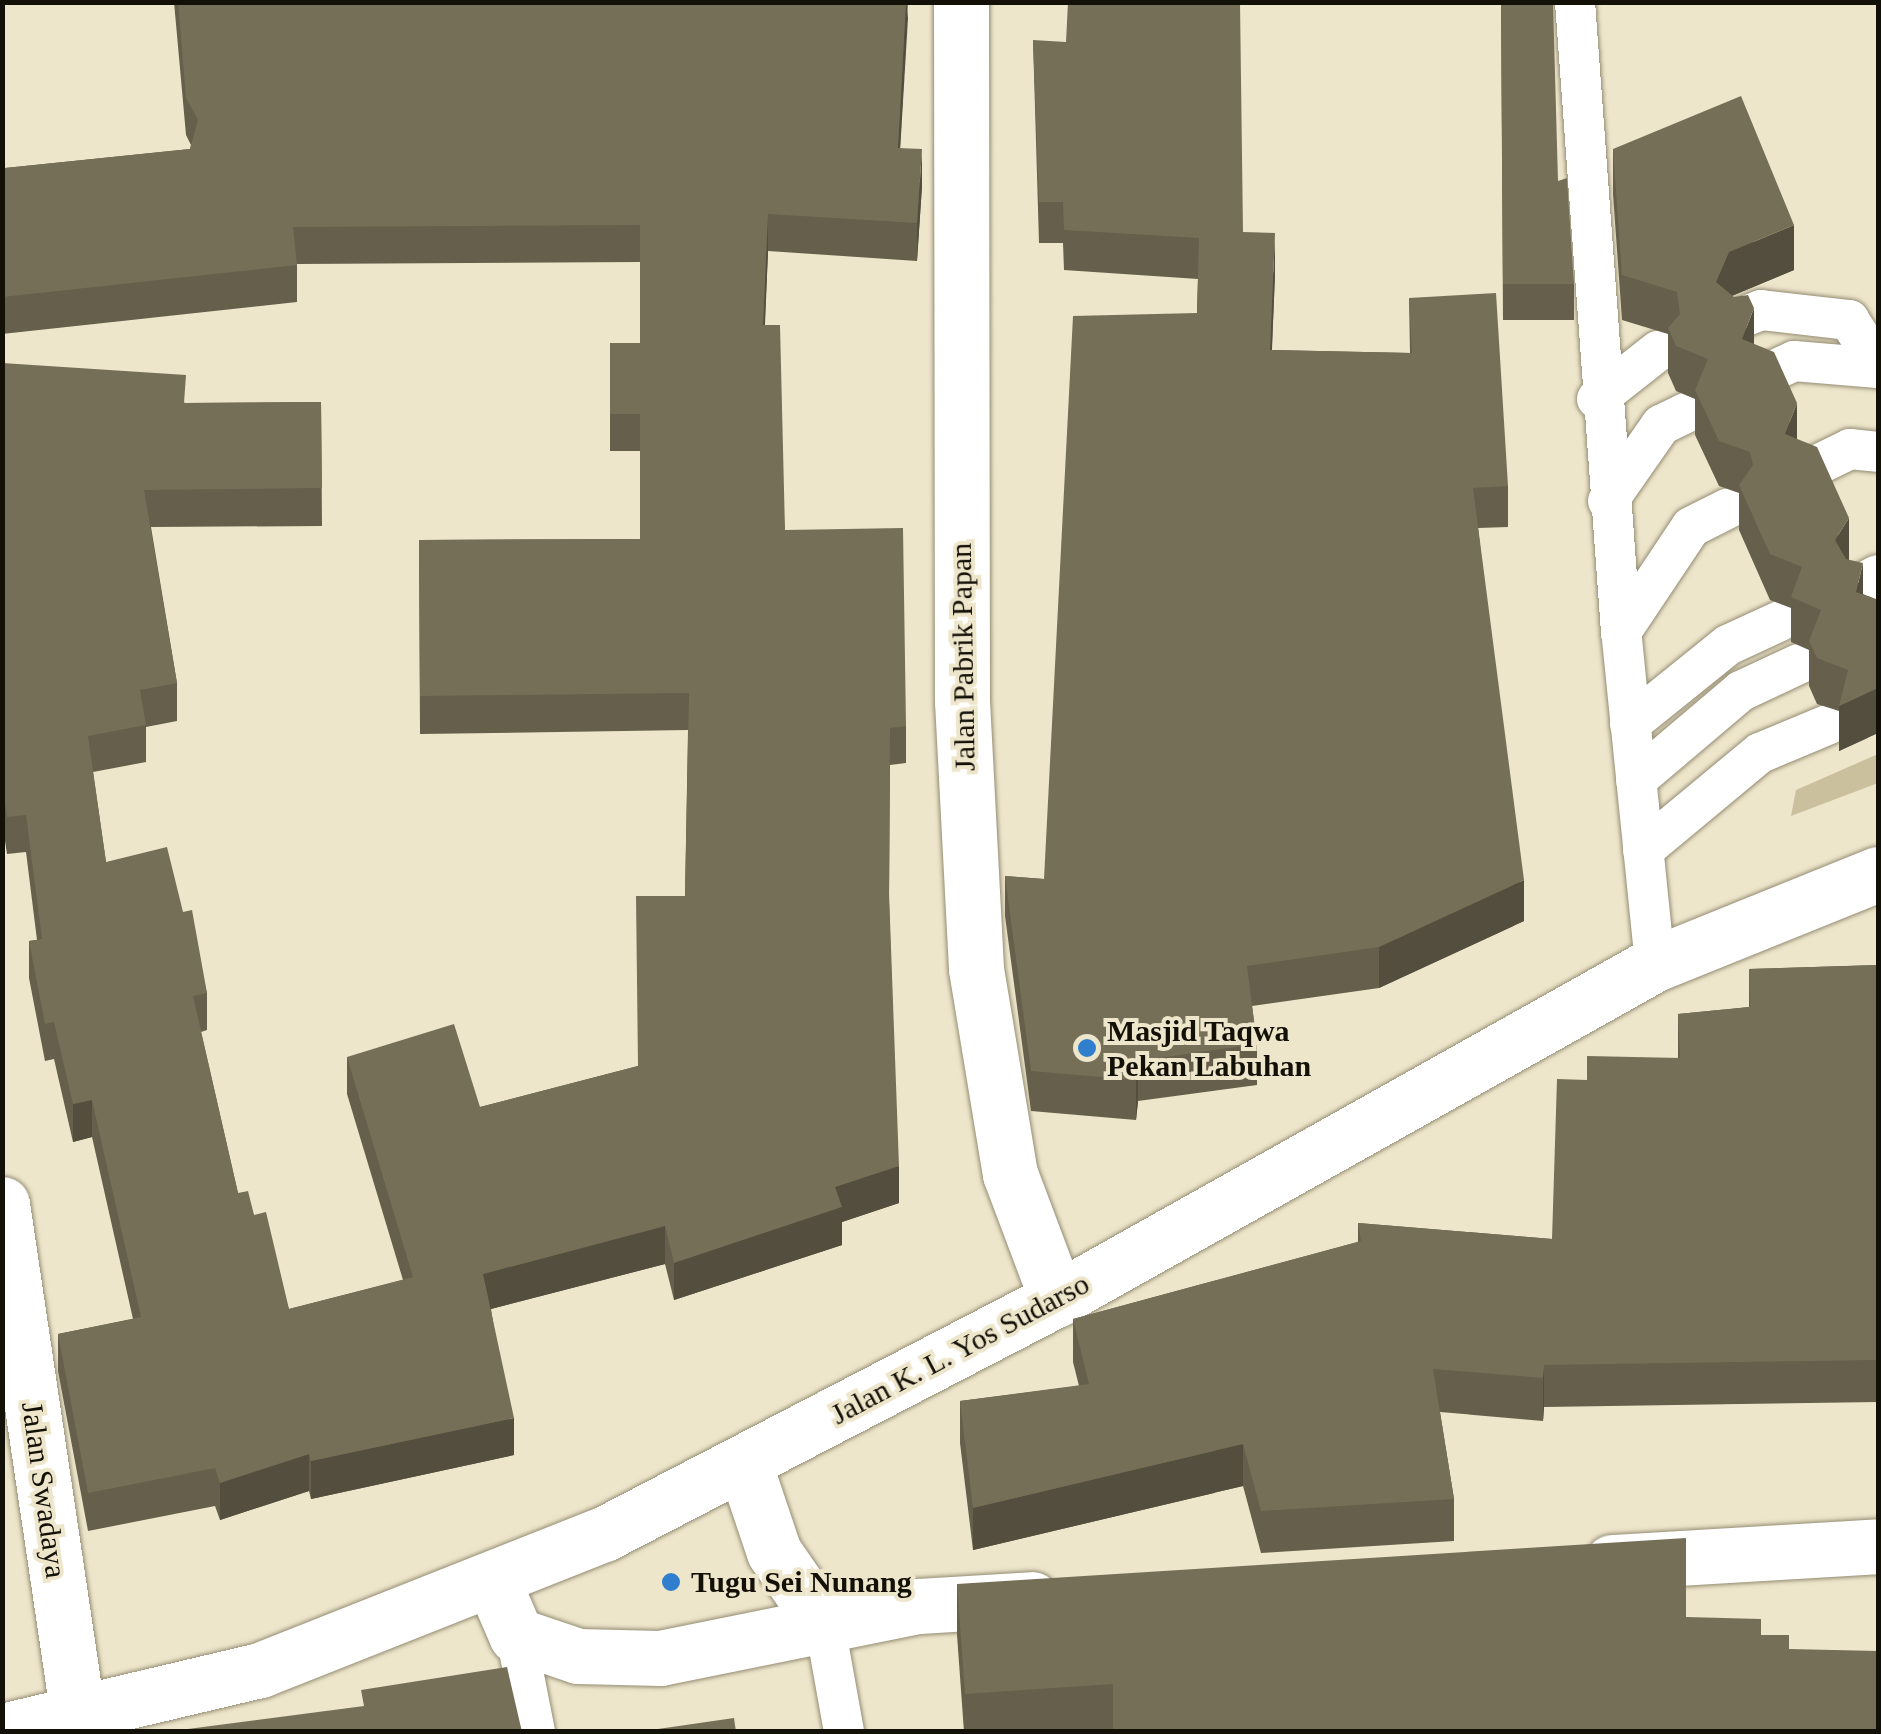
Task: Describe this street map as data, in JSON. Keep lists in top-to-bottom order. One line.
{"streets":{"main road":["Jalan Pabrik Papan","Jalan K. L. Yos Sudarso","Jalan Swadaya"]},"crossings":[["Jalan Pabrik Papan","Jalan K. L. Yos Sudarso"],["Jalan K. L. Yos Sudarso","Jalan Swadaya"]],"places":["Masjid Taqwa Pekan Labuhan","Tugu Sei Nunang"]}
